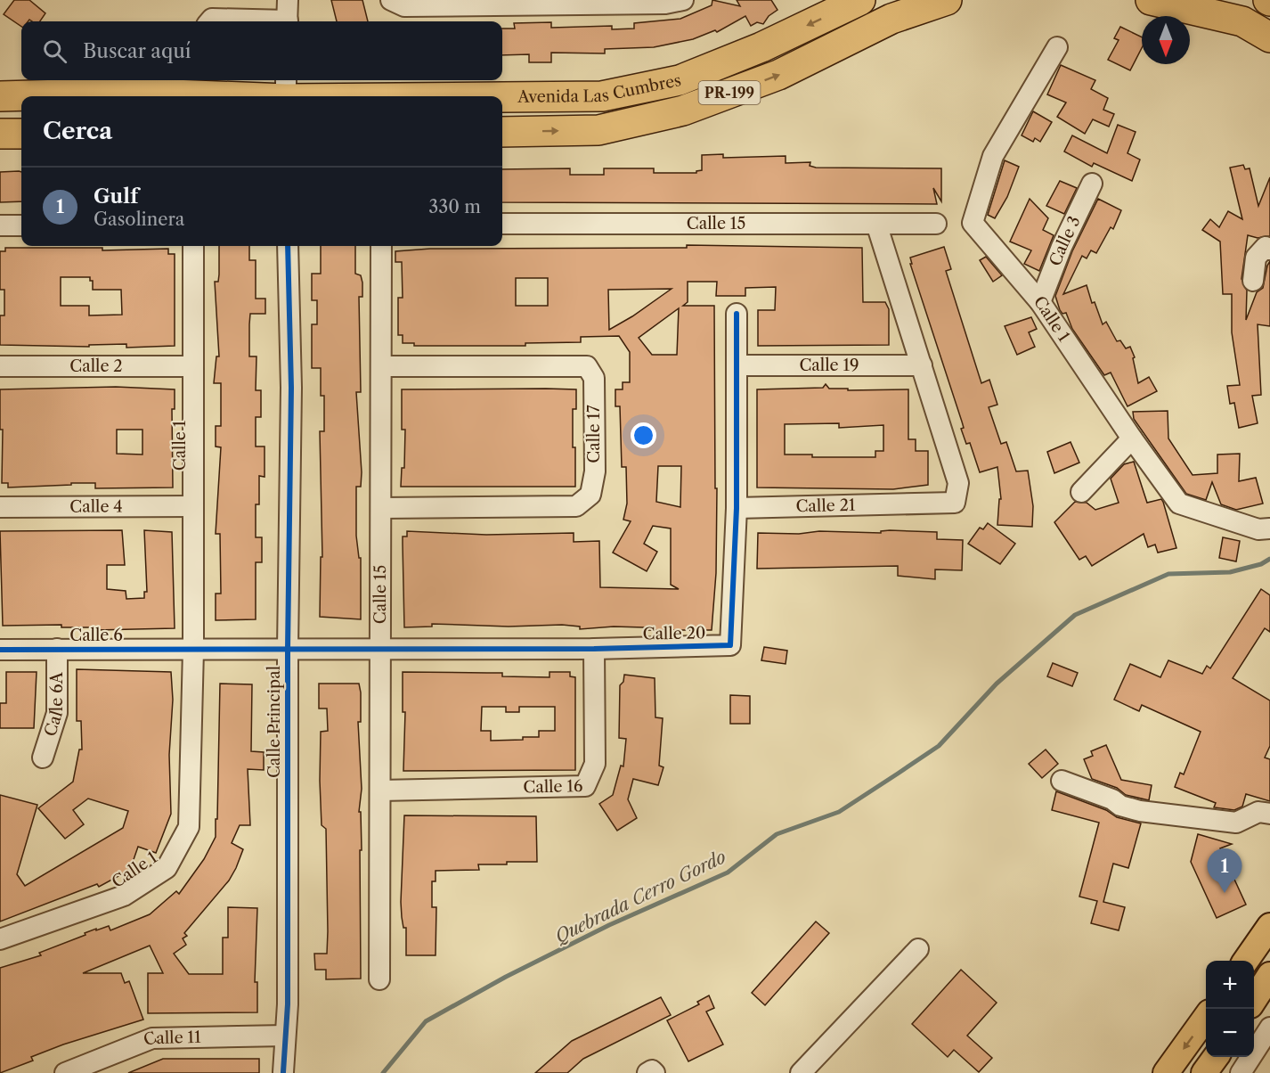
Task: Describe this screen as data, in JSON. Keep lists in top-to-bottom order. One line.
{"streets":{"highway":["Avenida Las Cumbres","PR-199"],"street":["Calle 15","Calle 3","Calle 1","Calle 19","Calle 2","Calle 17","Calle 21","Calle 4","Calle 20","Calle 6","Calle 6A","Calle Principal","Calle 16","Calle 11"]},"crossings":[["Calle 15","Calle 17"],["Calle 15","Calle 20"],["Calle 15","Calle 16"],["Calle 3","Calle 1"],["Calle 1","Calle 2"],["Calle 1","Calle 4"],["Calle 1","Calle 6"],["Calle 19","Calle 21"],["Calle 19","Calle 20"],["Calle 21","Calle 20"],["Calle 20","Calle Principal"],["Calle 20","Calle 16"],["Calle 6","Calle 6A"],["Calle Principal","Calle 11"]],"water":["Quebrada Cerro Gordo"],"north":"bottom","page":{"search":"Buscar aquí","heading":"Cerca","list":[{"mark":"1","name":"Gulf","note":"Gasolinera","value":"330 m"}],"pins":"1","map_buttons":["+","−"]}}
